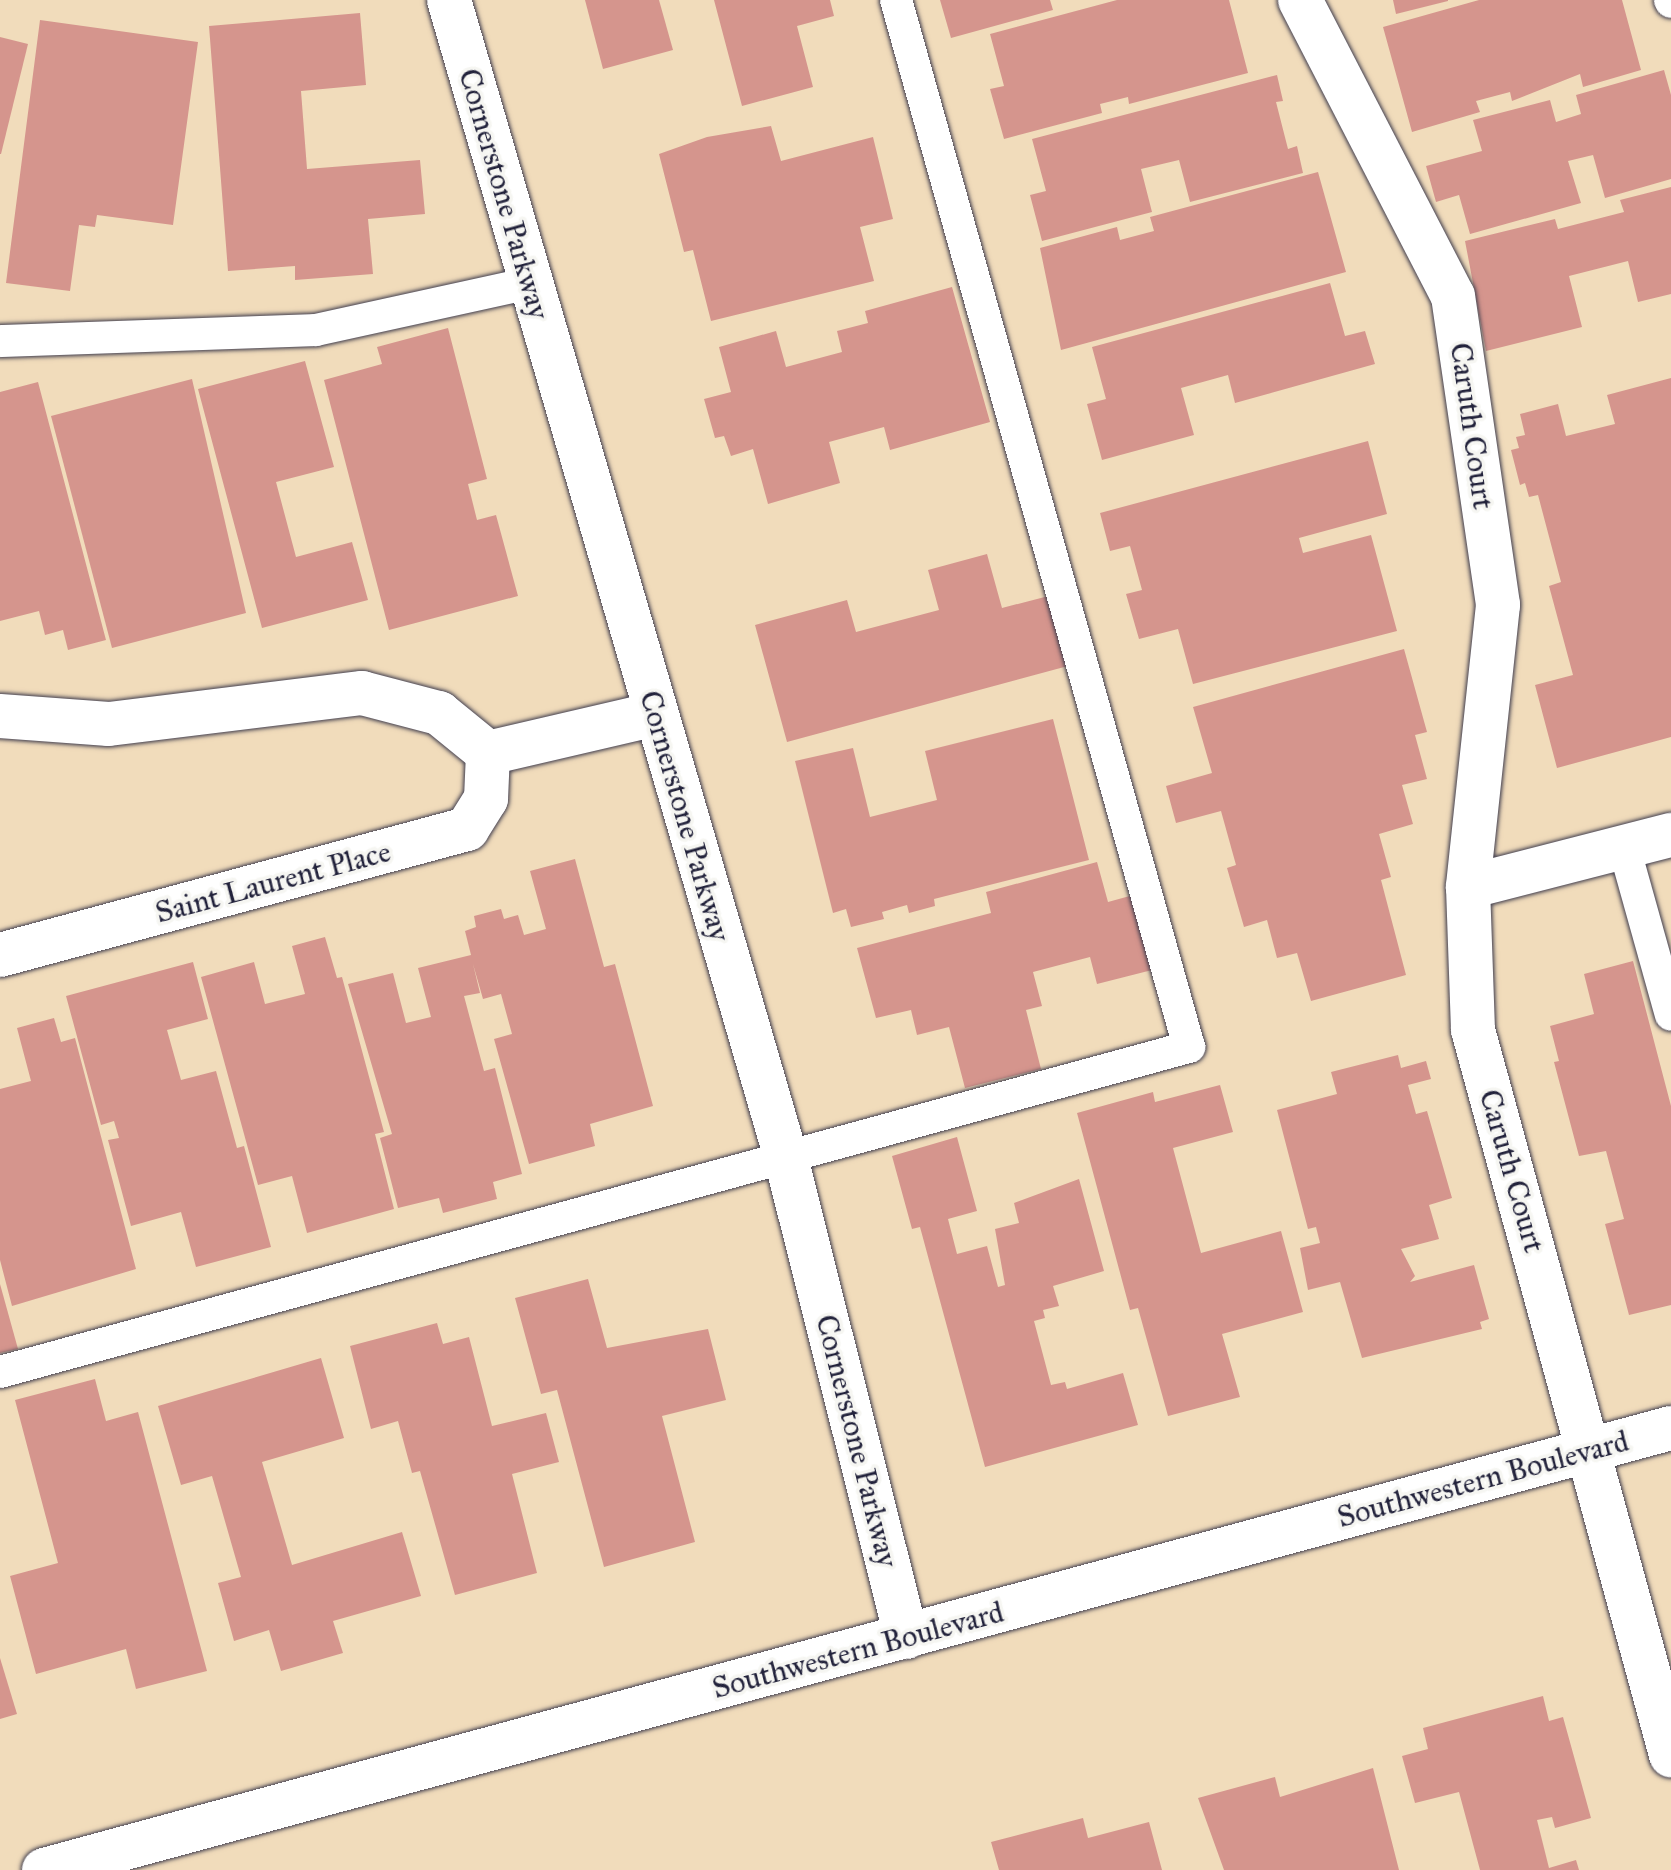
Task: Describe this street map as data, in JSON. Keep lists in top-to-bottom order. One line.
{"streets":{"street":["Cornerstone Parkway","Caruth Court","Saint Laurent Place","Southwestern Boulevard"]},"crossings":[["Cornerstone Parkway","Southwestern Boulevard"],["Caruth Court","Southwestern Boulevard"]]}
